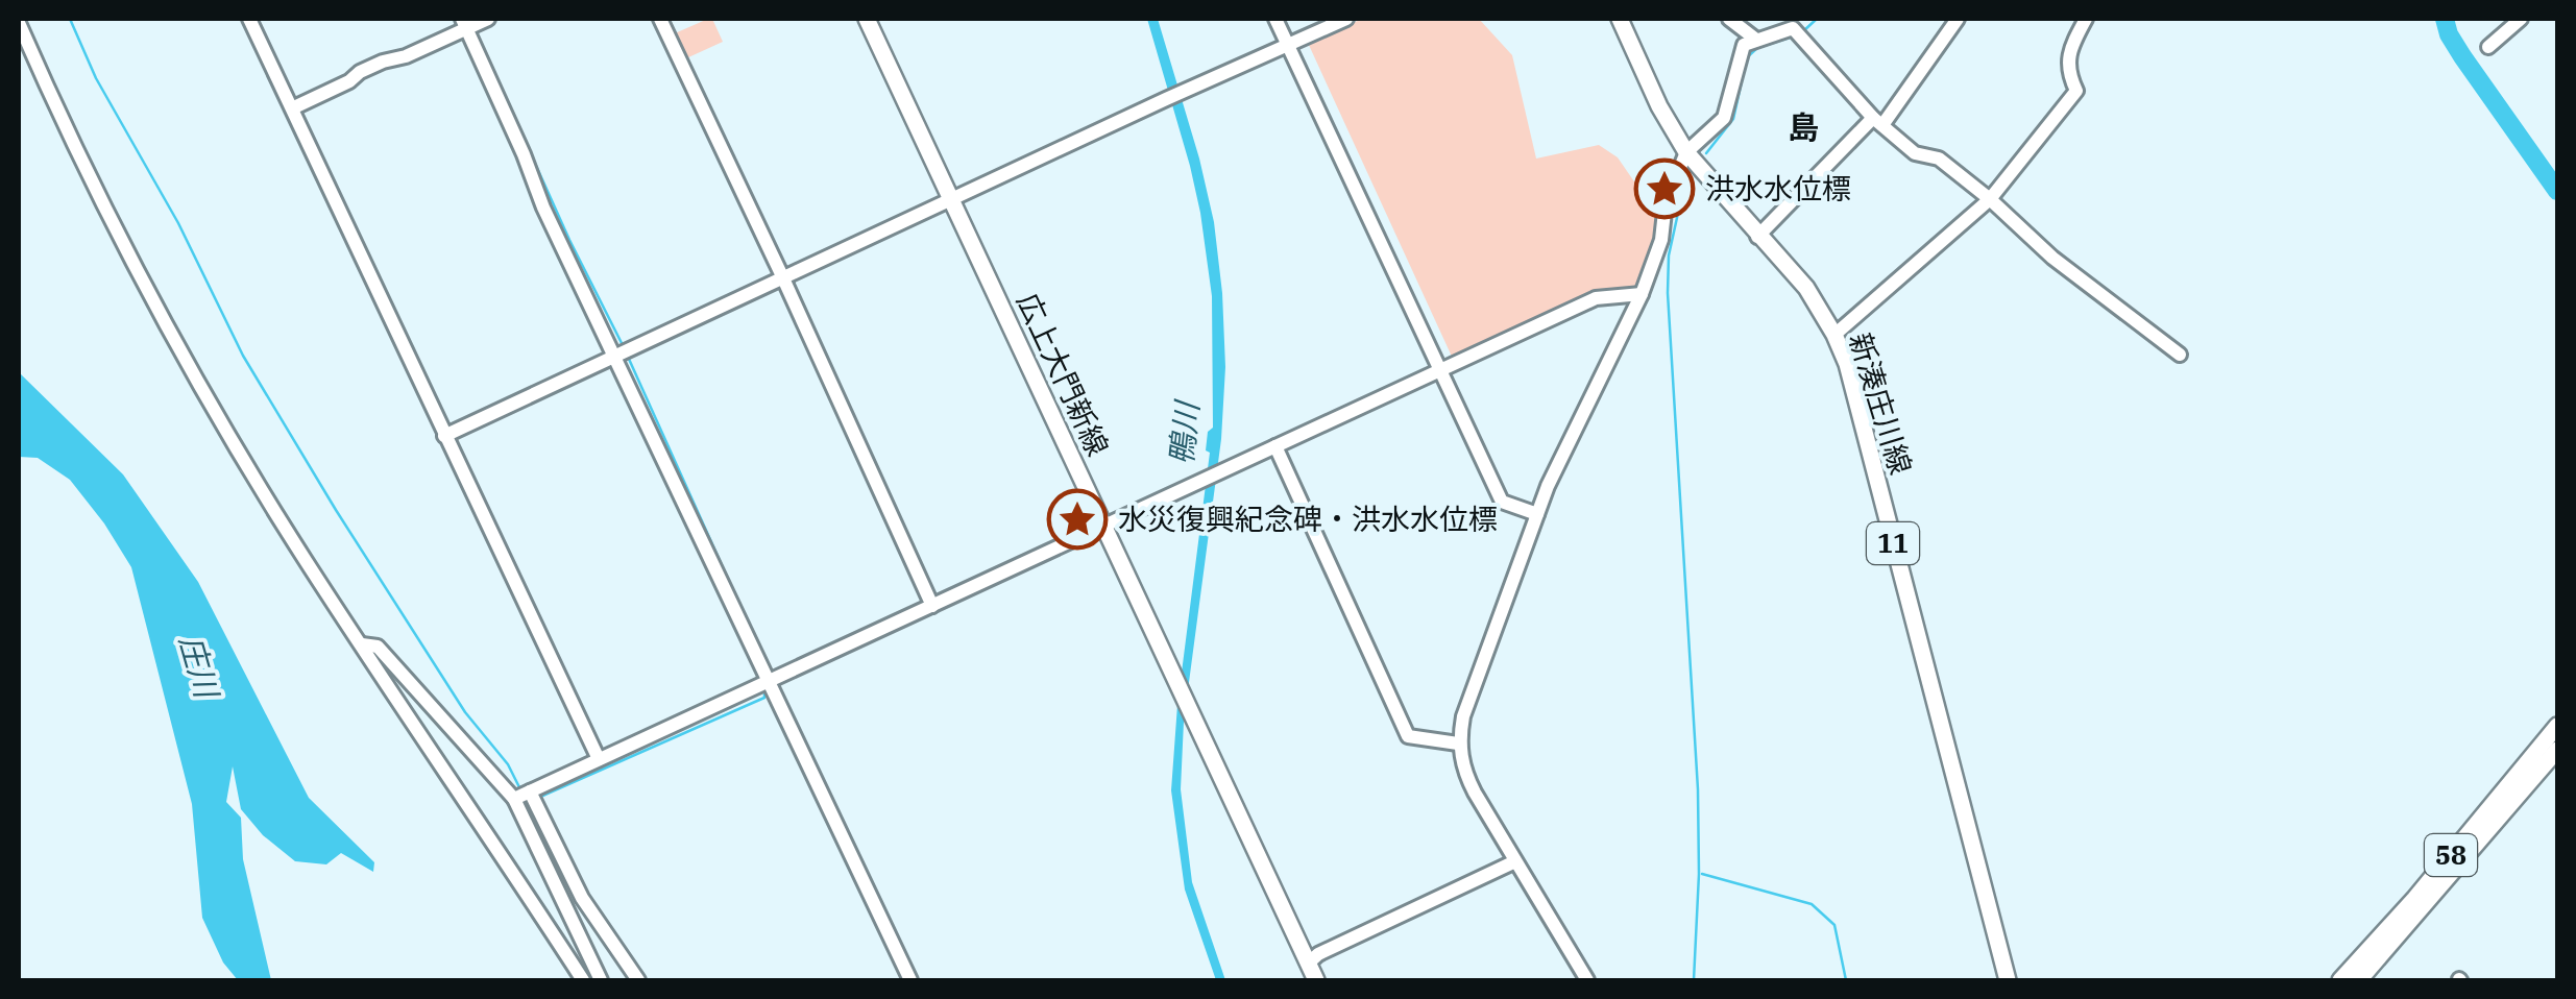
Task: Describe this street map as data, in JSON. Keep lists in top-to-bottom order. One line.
{"streets":{"main road":["広上大門新線","新湊庄川線","11","58"]},"districts":["島"],"water":["鴨川","庄川"],"places":{"place":["洪水水位標","水災復興紀念碑・洪水水位標"]}}
